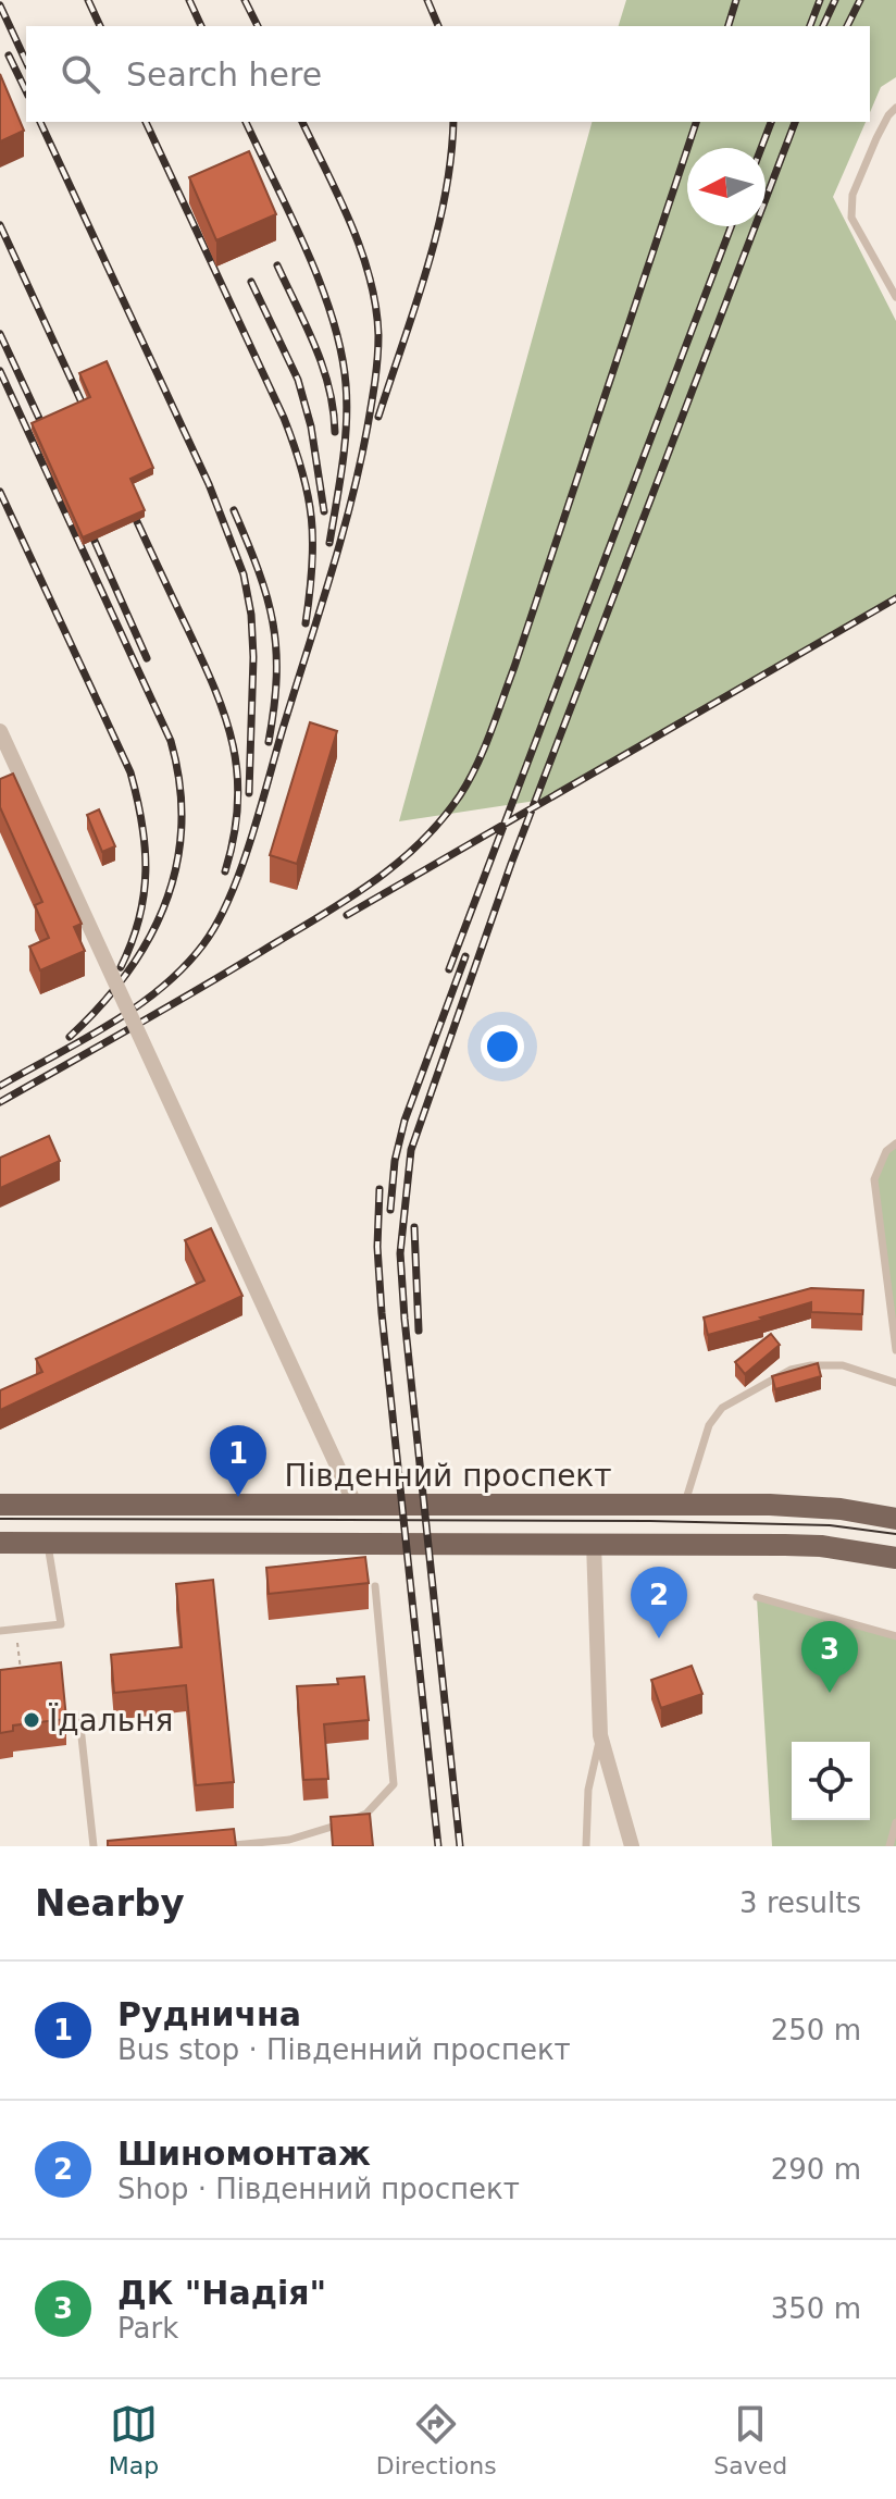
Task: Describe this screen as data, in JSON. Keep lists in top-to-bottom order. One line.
{"streets":{"main road":["Південний проспект"]},"places":["Їдальня"],"north":"left","page":{"search":"Search here","pins":["1","2","3"],"heading":["Nearby","3 results"],"list":[{"mark":"1","name":"Руднична","note":"Bus stop · Південний проспект","value":"250 m"},{"mark":"2","name":"Шиномонтаж","note":"Shop · Південний проспект","value":"290 m"},{"mark":"3","name":"ДК \"Надія\"","note":"Park","value":"350 m"}],"nav":["Map","Directions","Saved"]}}
